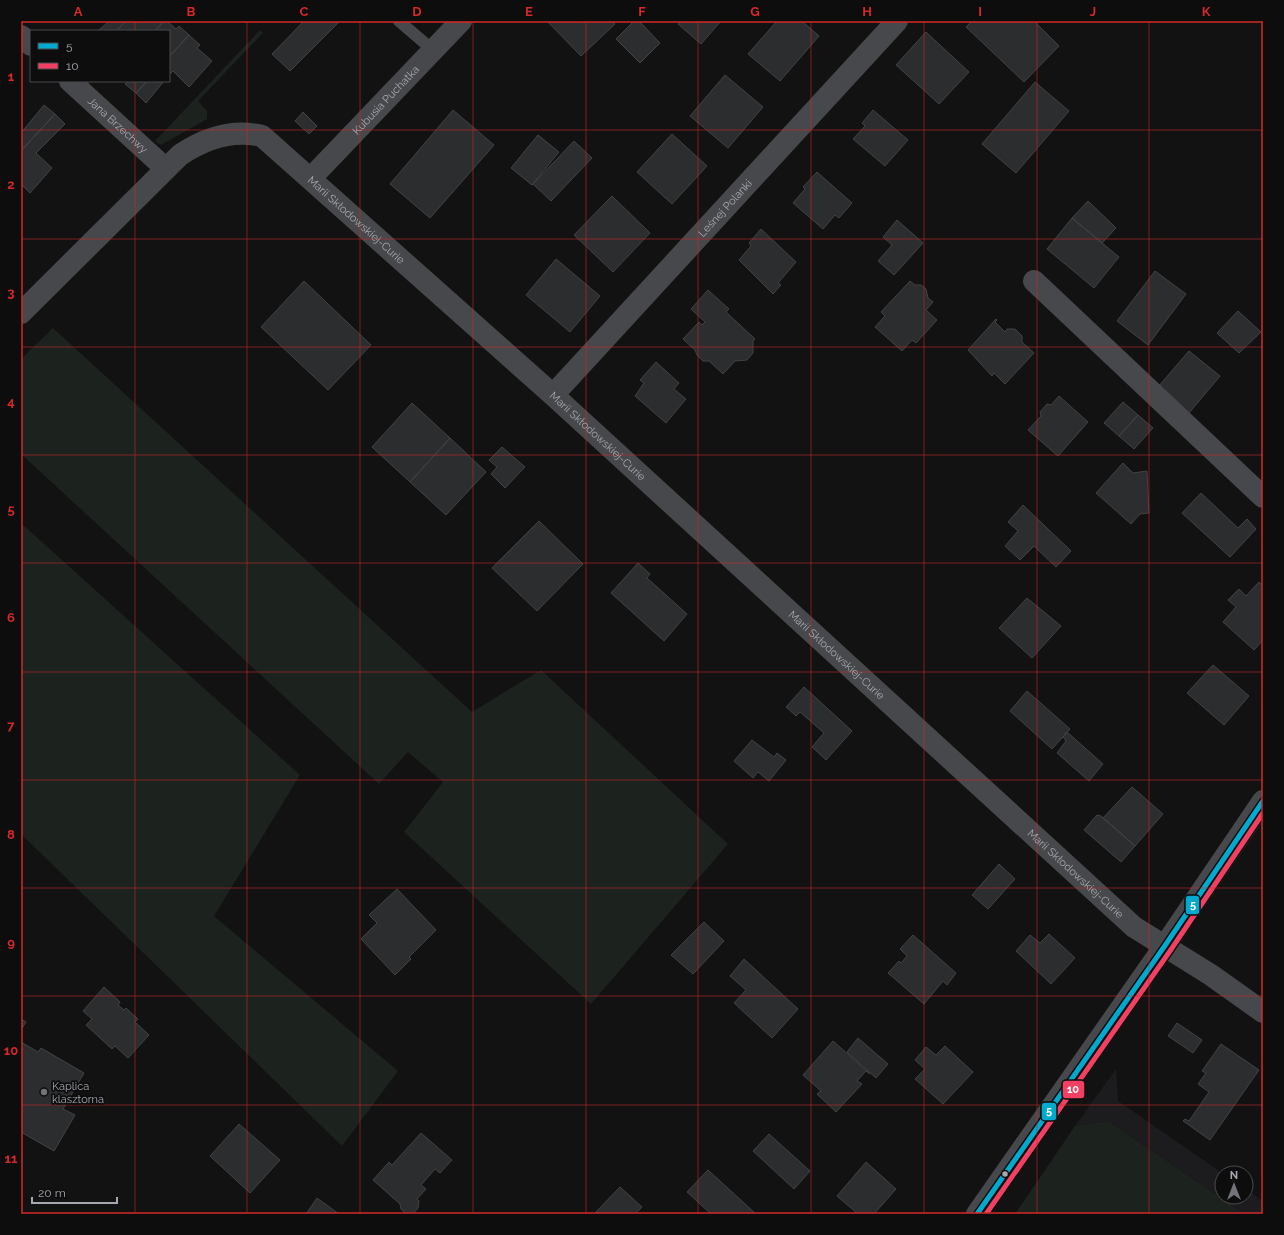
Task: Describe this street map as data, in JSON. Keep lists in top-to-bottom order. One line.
{"streets":{"street":["Kubusia Puchatka","Jana Brzechwy","Leśnej Polanki","Marii Skłodowskiej-Curie"]},"crossings":[["Kubusia Puchatka","Marii Skłodowskiej-Curie"],["Jana Brzechwy","Marii Skłodowskiej-Curie"],["Leśnej Polanki","Marii Skłodowskiej-Curie"]],"places":["Kaplica klasztorna"],"lines":["transit line 5","transit line 10"],"legend":["5","10"],"scale_bar":"20 m","north":"top","grid":{"columns":["A","B","C","D","E","F","G","H","I","J","K"],"rows":["1","2","3","4","5","6","7","8","9","10","11"]}}
